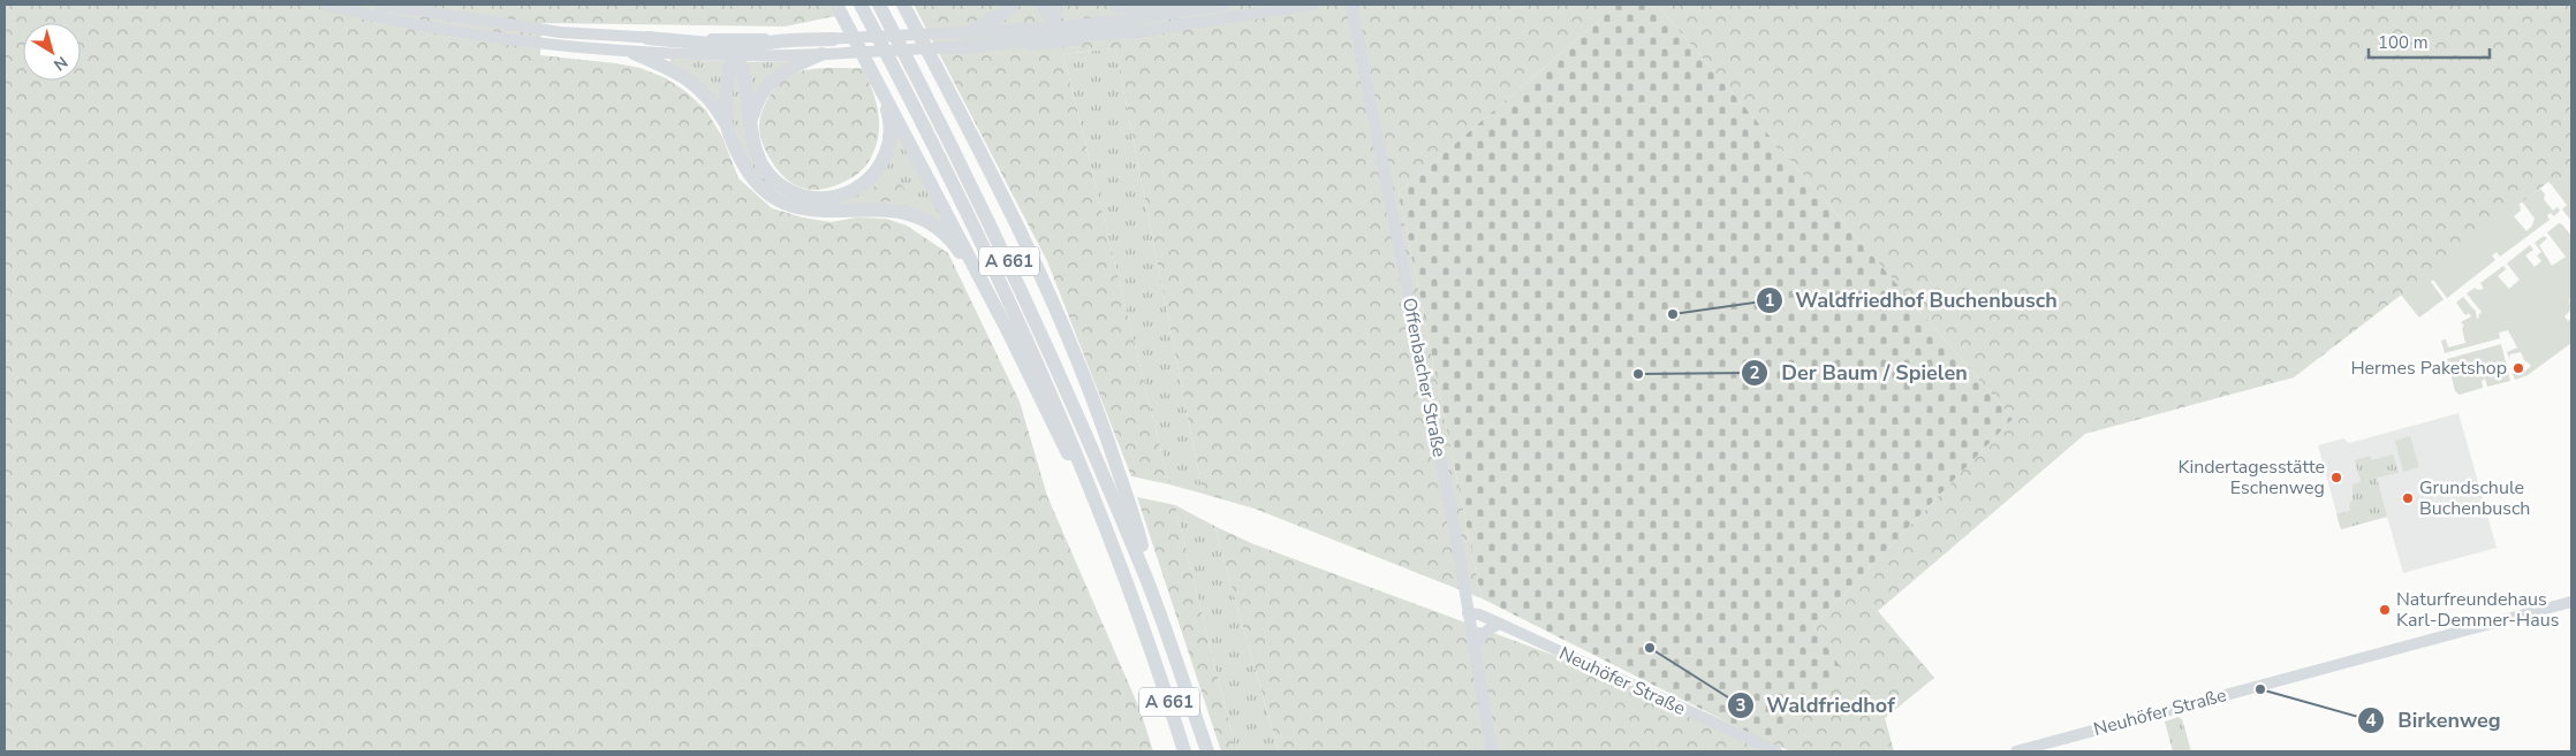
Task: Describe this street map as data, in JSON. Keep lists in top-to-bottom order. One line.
{"streets":{"highway":["A 661"],"main road":["Offenbacher Straße","Neuhöfer Straße"]},"crossings":[["Offenbacher Straße","Neuhöfer Straße"]],"places":["Waldfriedhof Buchenbusch","Hermes Paketshop","Der Baum / Spielen","Kindertagesstätte Eschenweg","Grundschule Buchenbusch","Naturfreundehaus Karl-Demmer-Haus","Waldfriedhof","Birkenweg"],"scale_bar":"100 m","north":"bottom right"}
